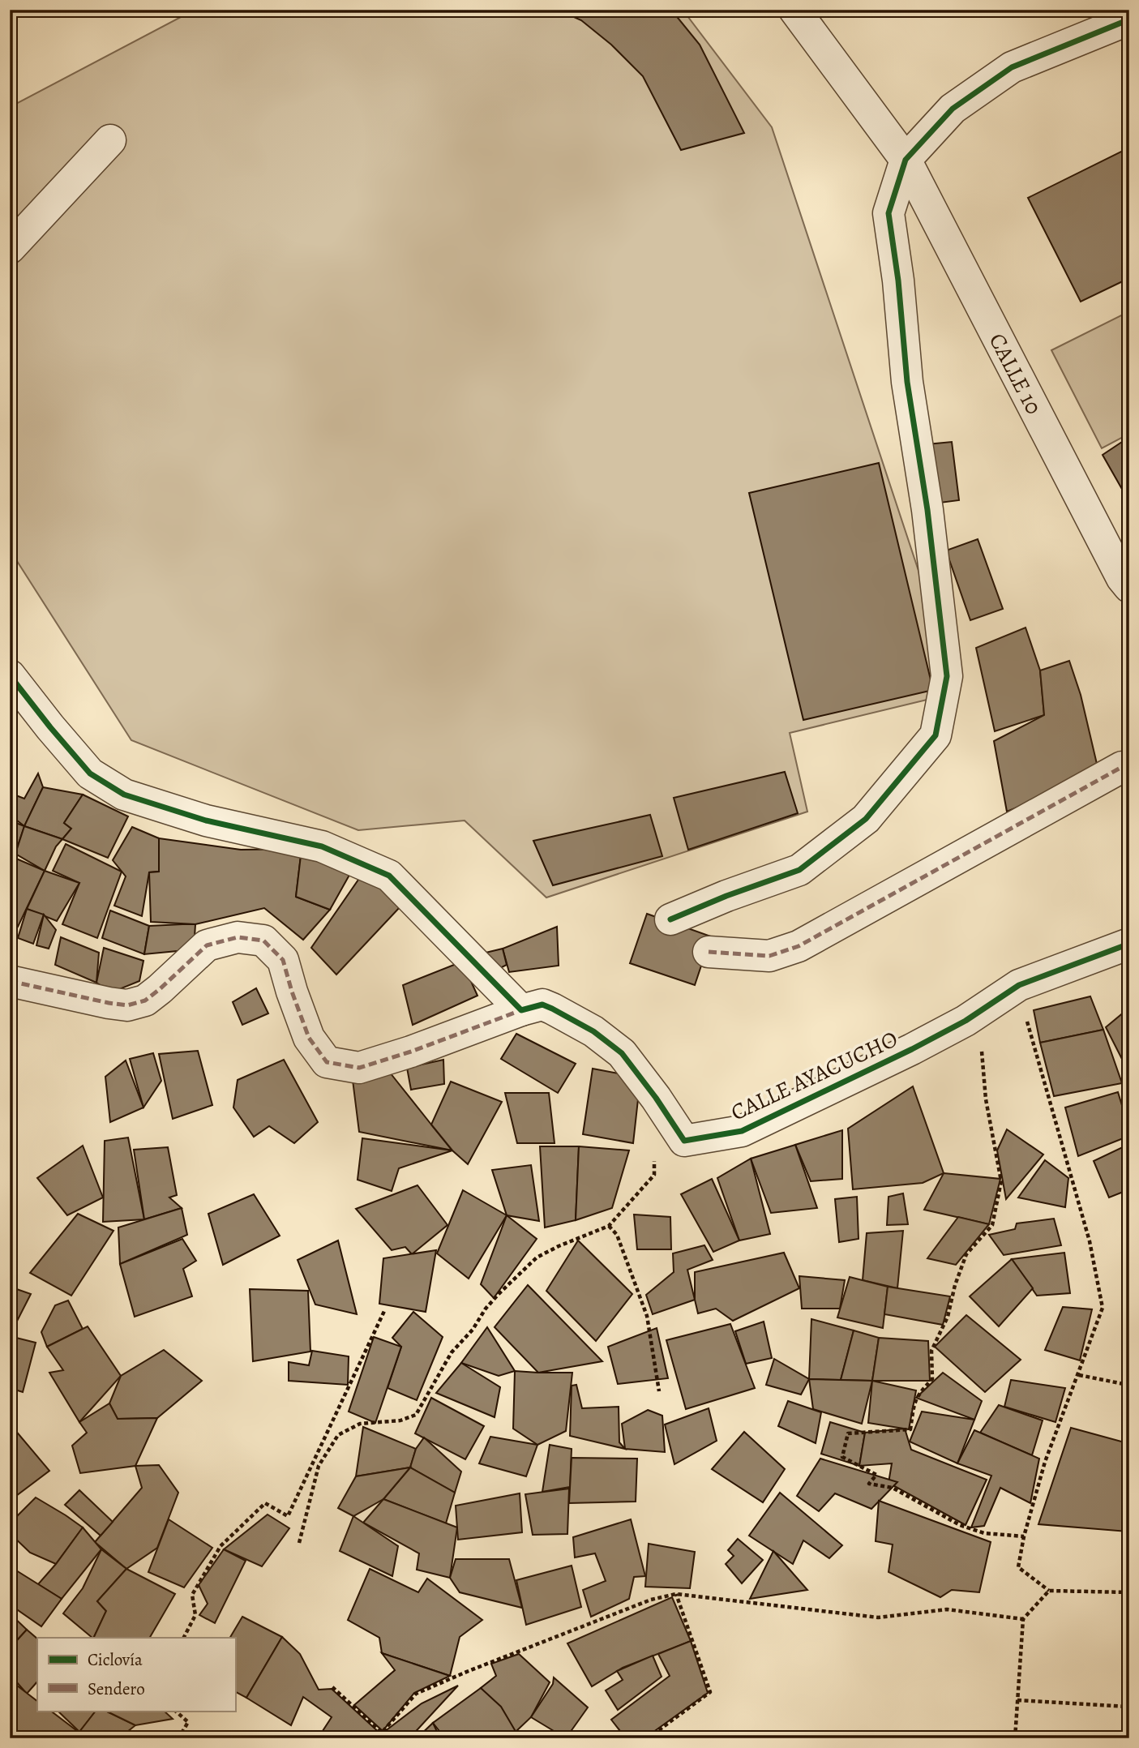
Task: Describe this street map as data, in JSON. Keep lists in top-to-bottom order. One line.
{"streets":{"street":["CALLE 10","CALLE AYACUCHO"]},"legend":["Ciclovía","Sendero"]}
